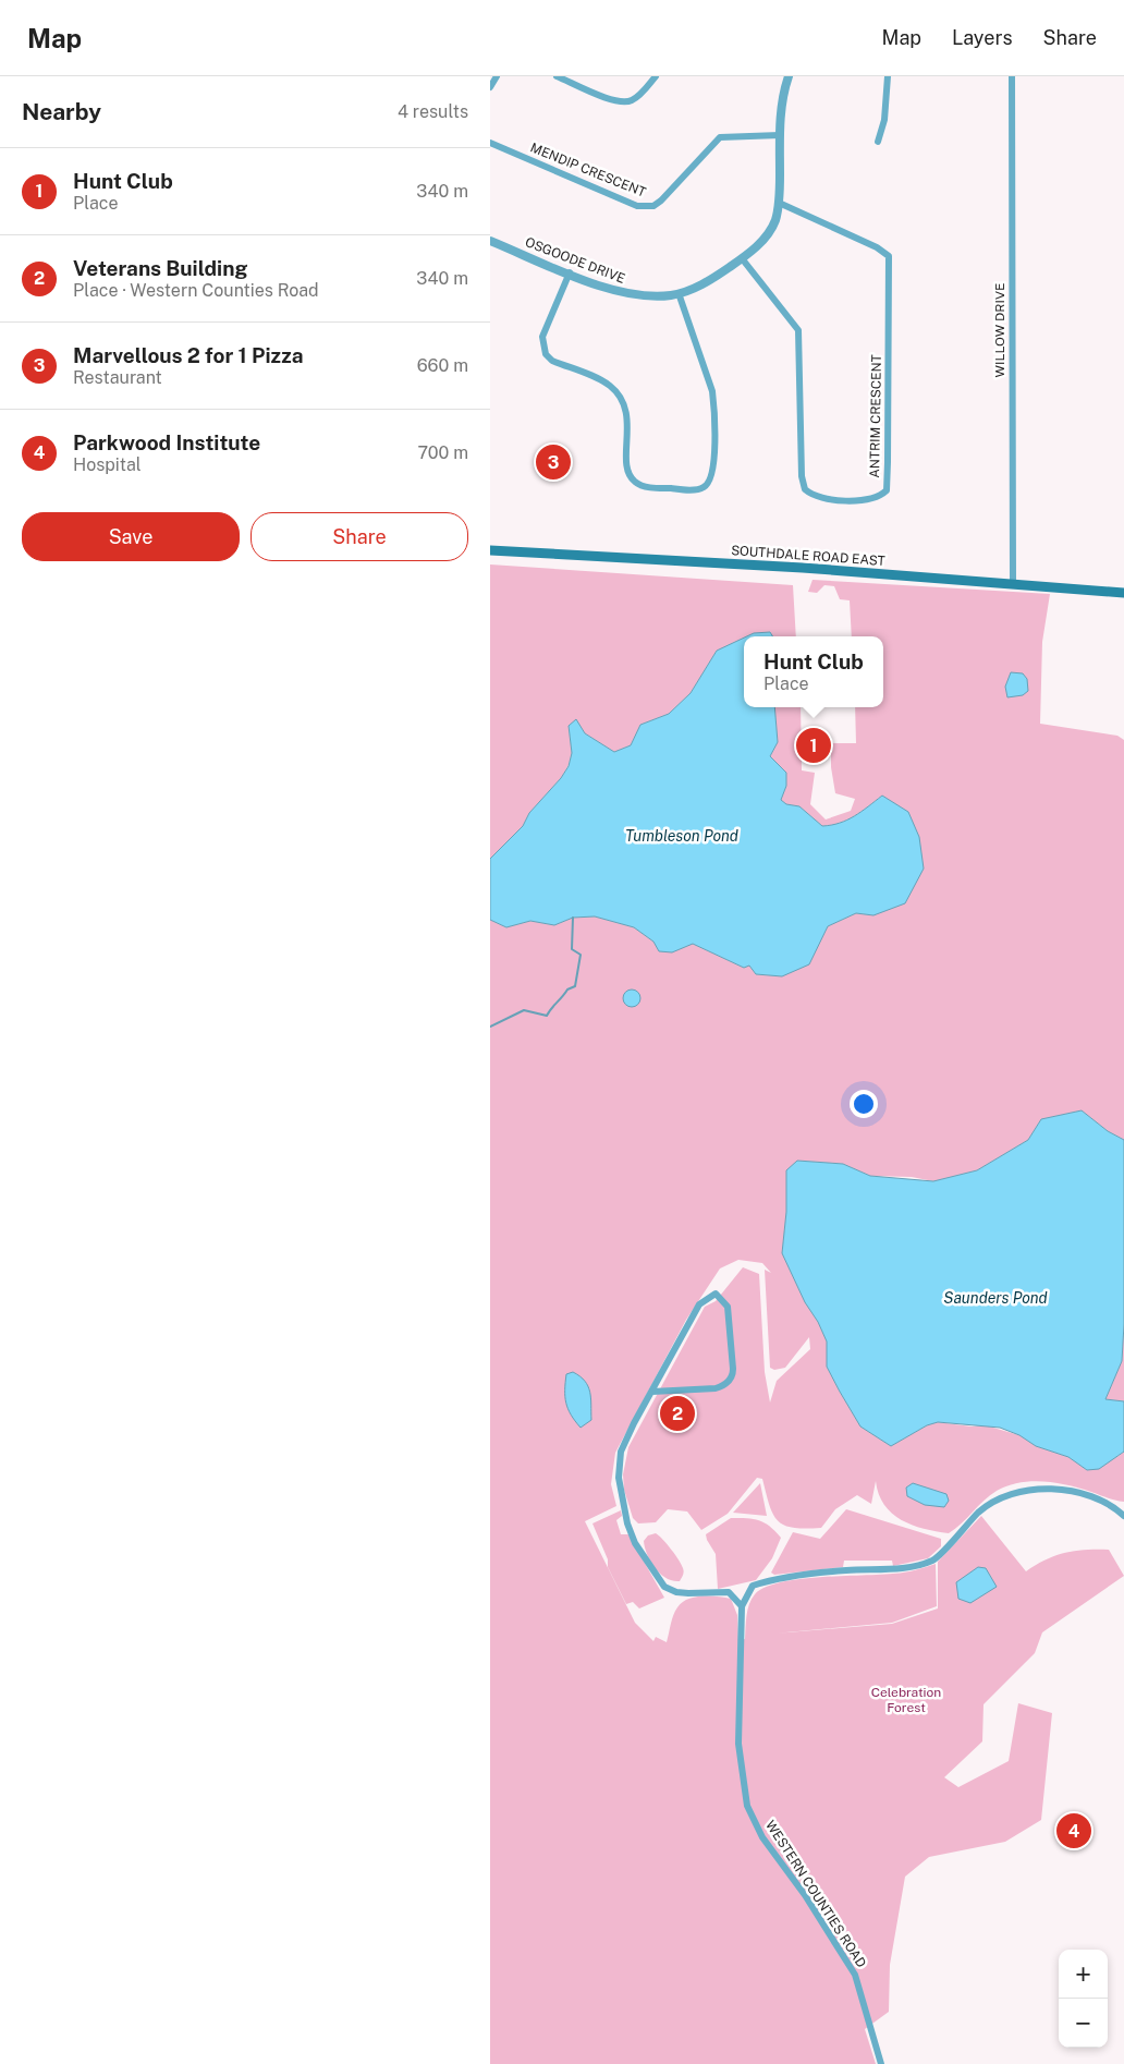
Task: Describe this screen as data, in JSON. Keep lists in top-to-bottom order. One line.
{"streets":{"main road":["SOUTHDALE ROAD EAST"],"street":["MENDIP CRESCENT","OSGOODE DRIVE","WILLOW DRIVE","ANTRIM CRESCENT","WESTERN COUNTIES ROAD"]},"crossings":[["MENDIP CRESCENT","OSGOODE DRIVE"],["OSGOODE DRIVE","ANTRIM CRESCENT"],["WILLOW DRIVE","SOUTHDALE ROAD EAST"]],"water":["Tumbleson Pond","Saunders Pond"],"parks":["Celebration Forest"],"page":{"header":"Map","nav":["Map","Layers","Share"],"heading":["Nearby","4 results"],"list":[{"mark":"1","name":"Hunt Club","note":"Place","value":"340 m"},{"mark":"2","name":"Veterans Building","note":"Place · Western Counties Road","value":"340 m"},{"mark":"3","name":"Marvellous 2 for 1 Pizza","note":"Restaurant","value":"660 m"},{"mark":"4","name":"Parkwood Institute","note":"Hospital","value":"700 m"}],"pins":["3","1","2","4"],"buttons":["Save","Share"],"popup":["Hunt Club","Place"],"map_buttons":["+","−"]}}
